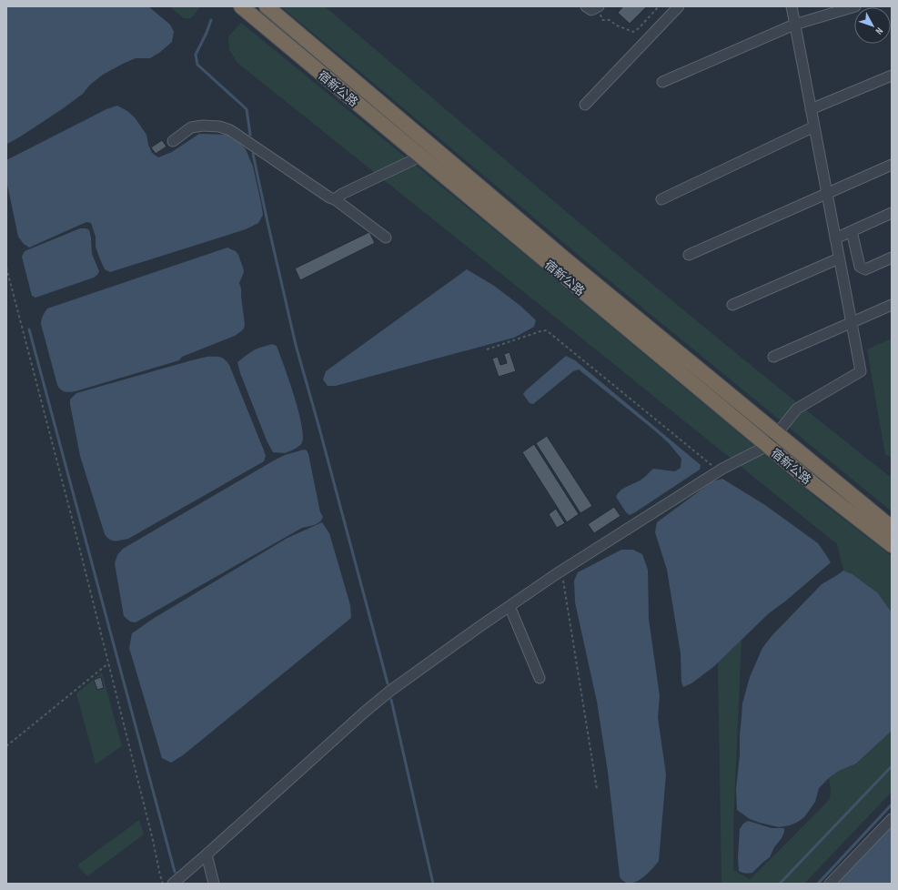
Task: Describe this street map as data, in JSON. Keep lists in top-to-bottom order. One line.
{"streets":{"highway":["宿新公路"]},"north":"bottom right"}
